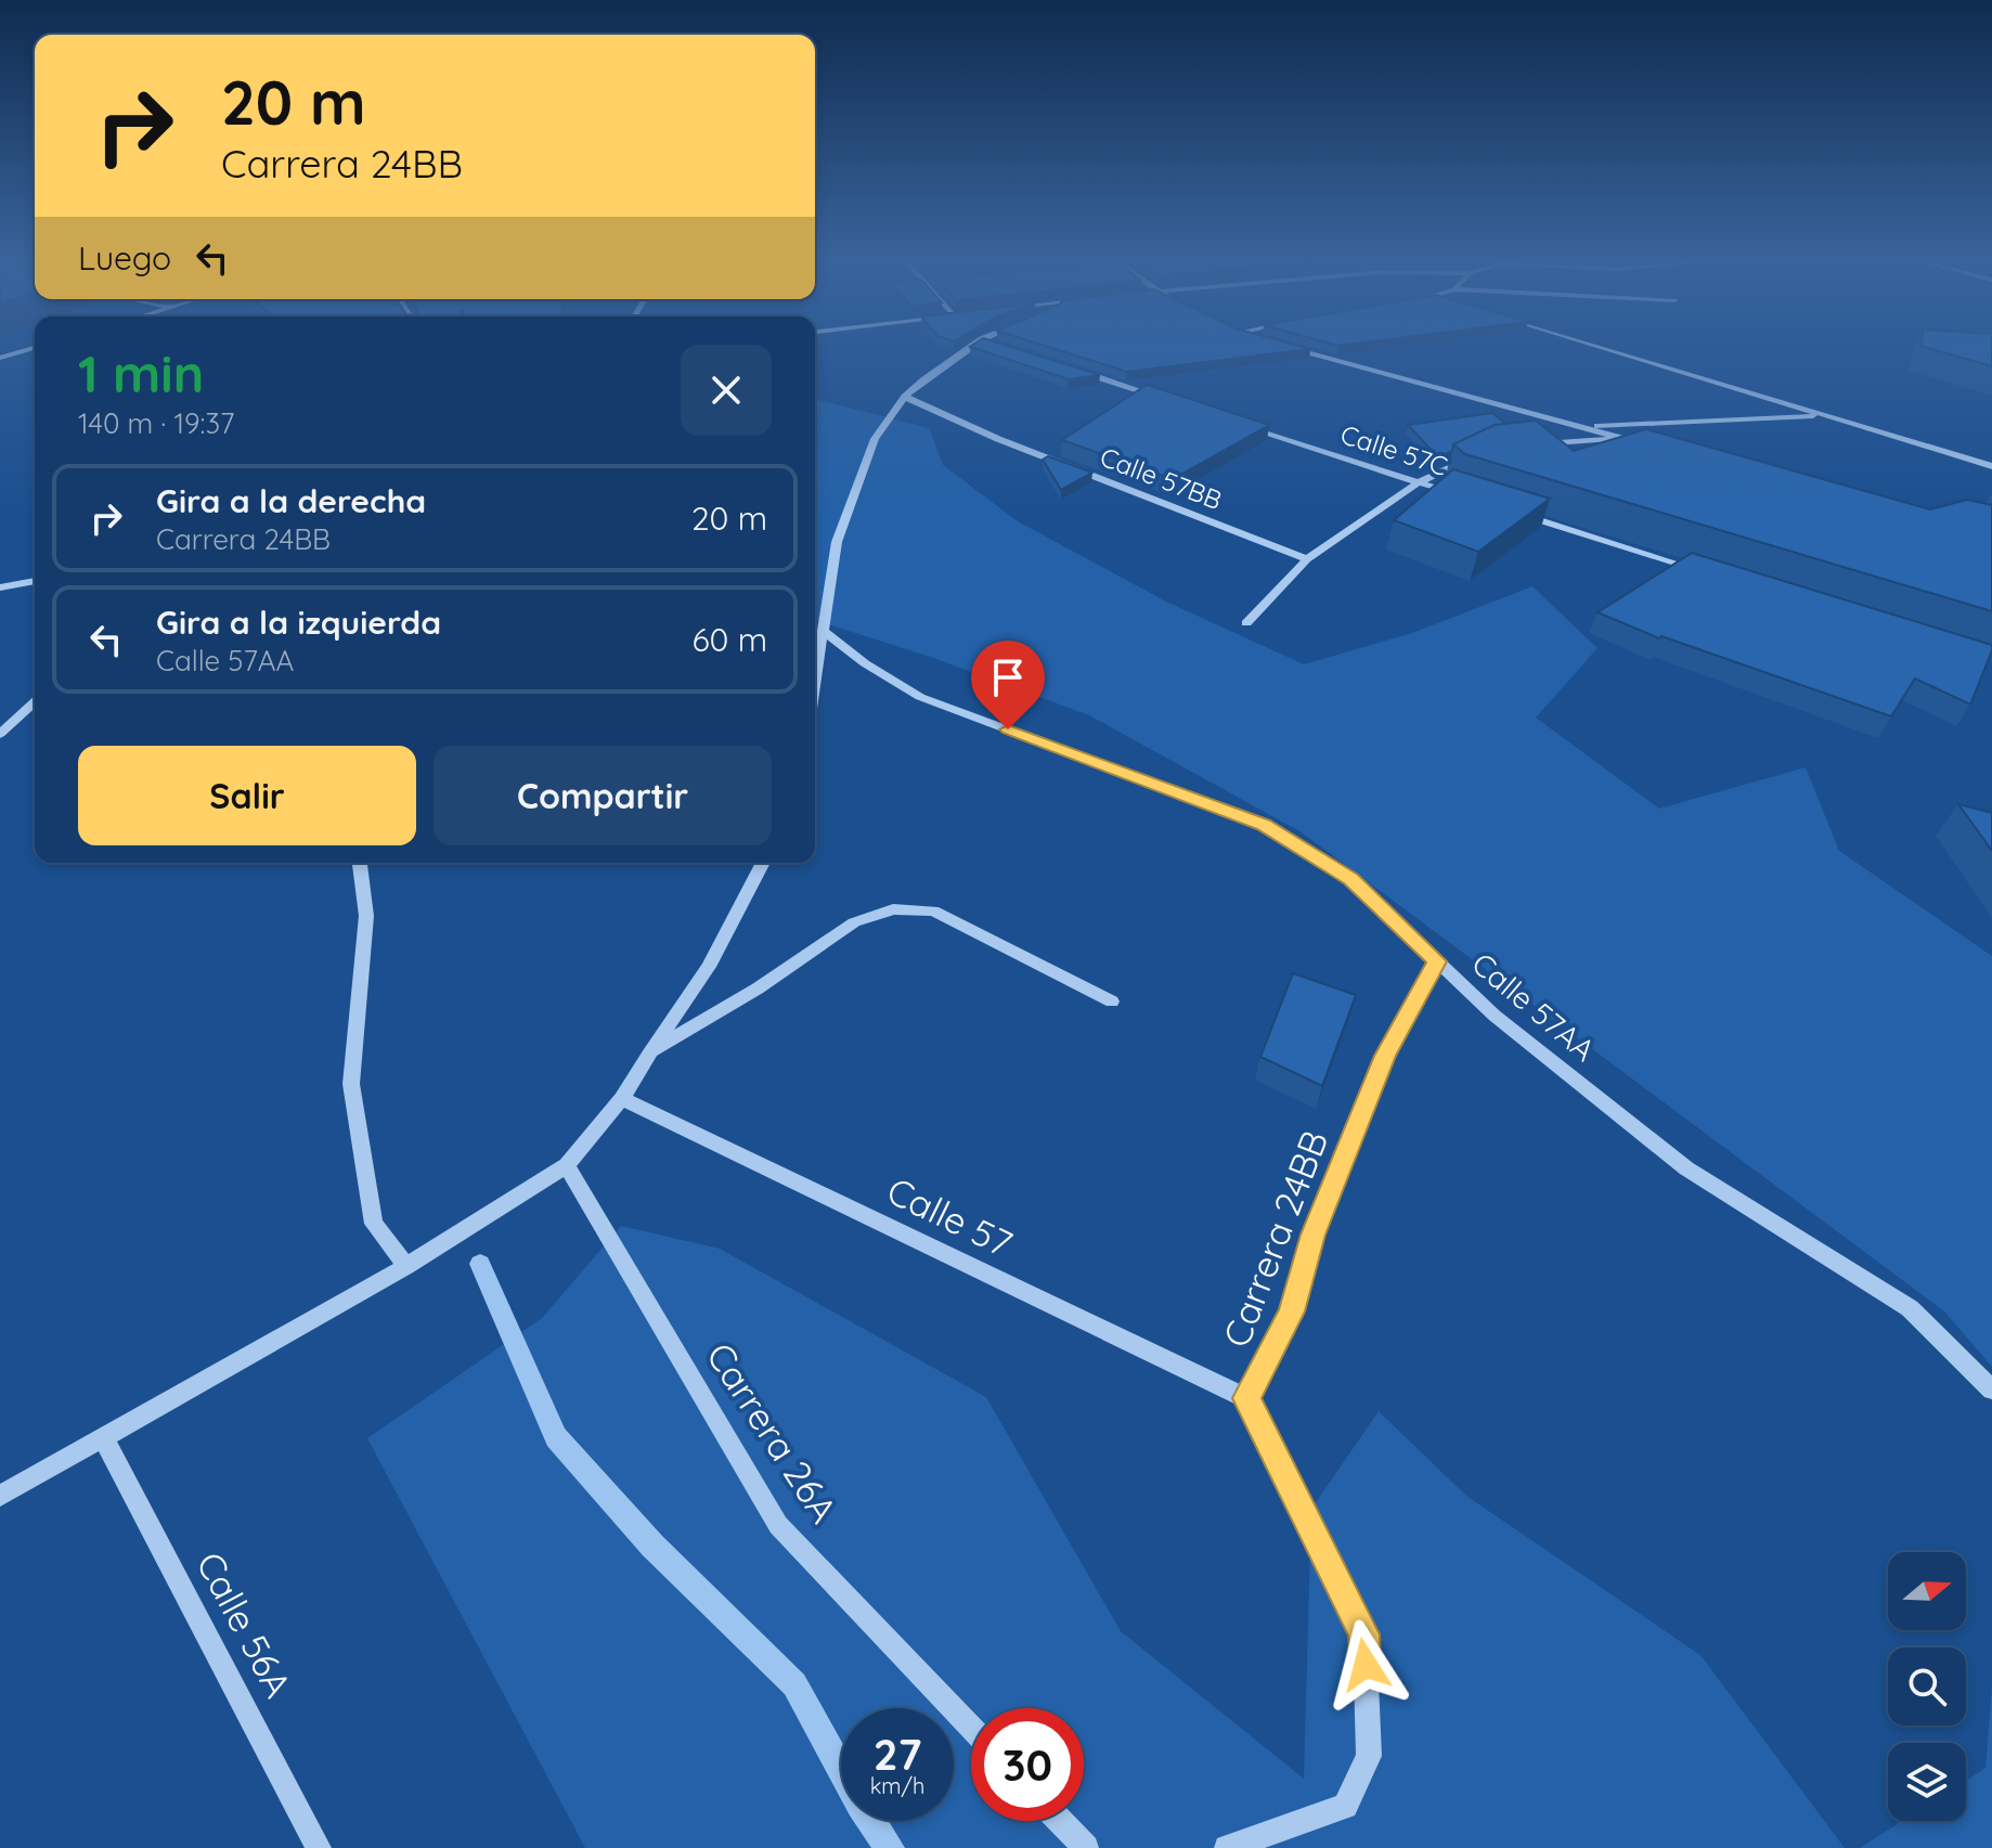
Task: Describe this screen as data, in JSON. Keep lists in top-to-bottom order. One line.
{"streets":{"street":["Calle 57C","Calle 57BB","Calle 57AA","Calle 57","Carrera 24BB","Carrera 26A","Calle 56A"]},"crossings":[["Calle 57AA","Carrera 24BB"],["Calle 57","Carrera 24BB"]],"north":"right","page":{"turn":["20 m","Carrera 24BB"],"then":"Luego","heading":["1 min","140 m · 19:37"],"list":[{"name":"Gira a la derecha","note":"Carrera 24BB","value":"20 m"},{"name":"Gira a la izquierda","note":"Calle 57AA","value":"60 m"}],"buttons":["Salir","Compartir"],"speed":"27 km/h","limit":"30"}}
